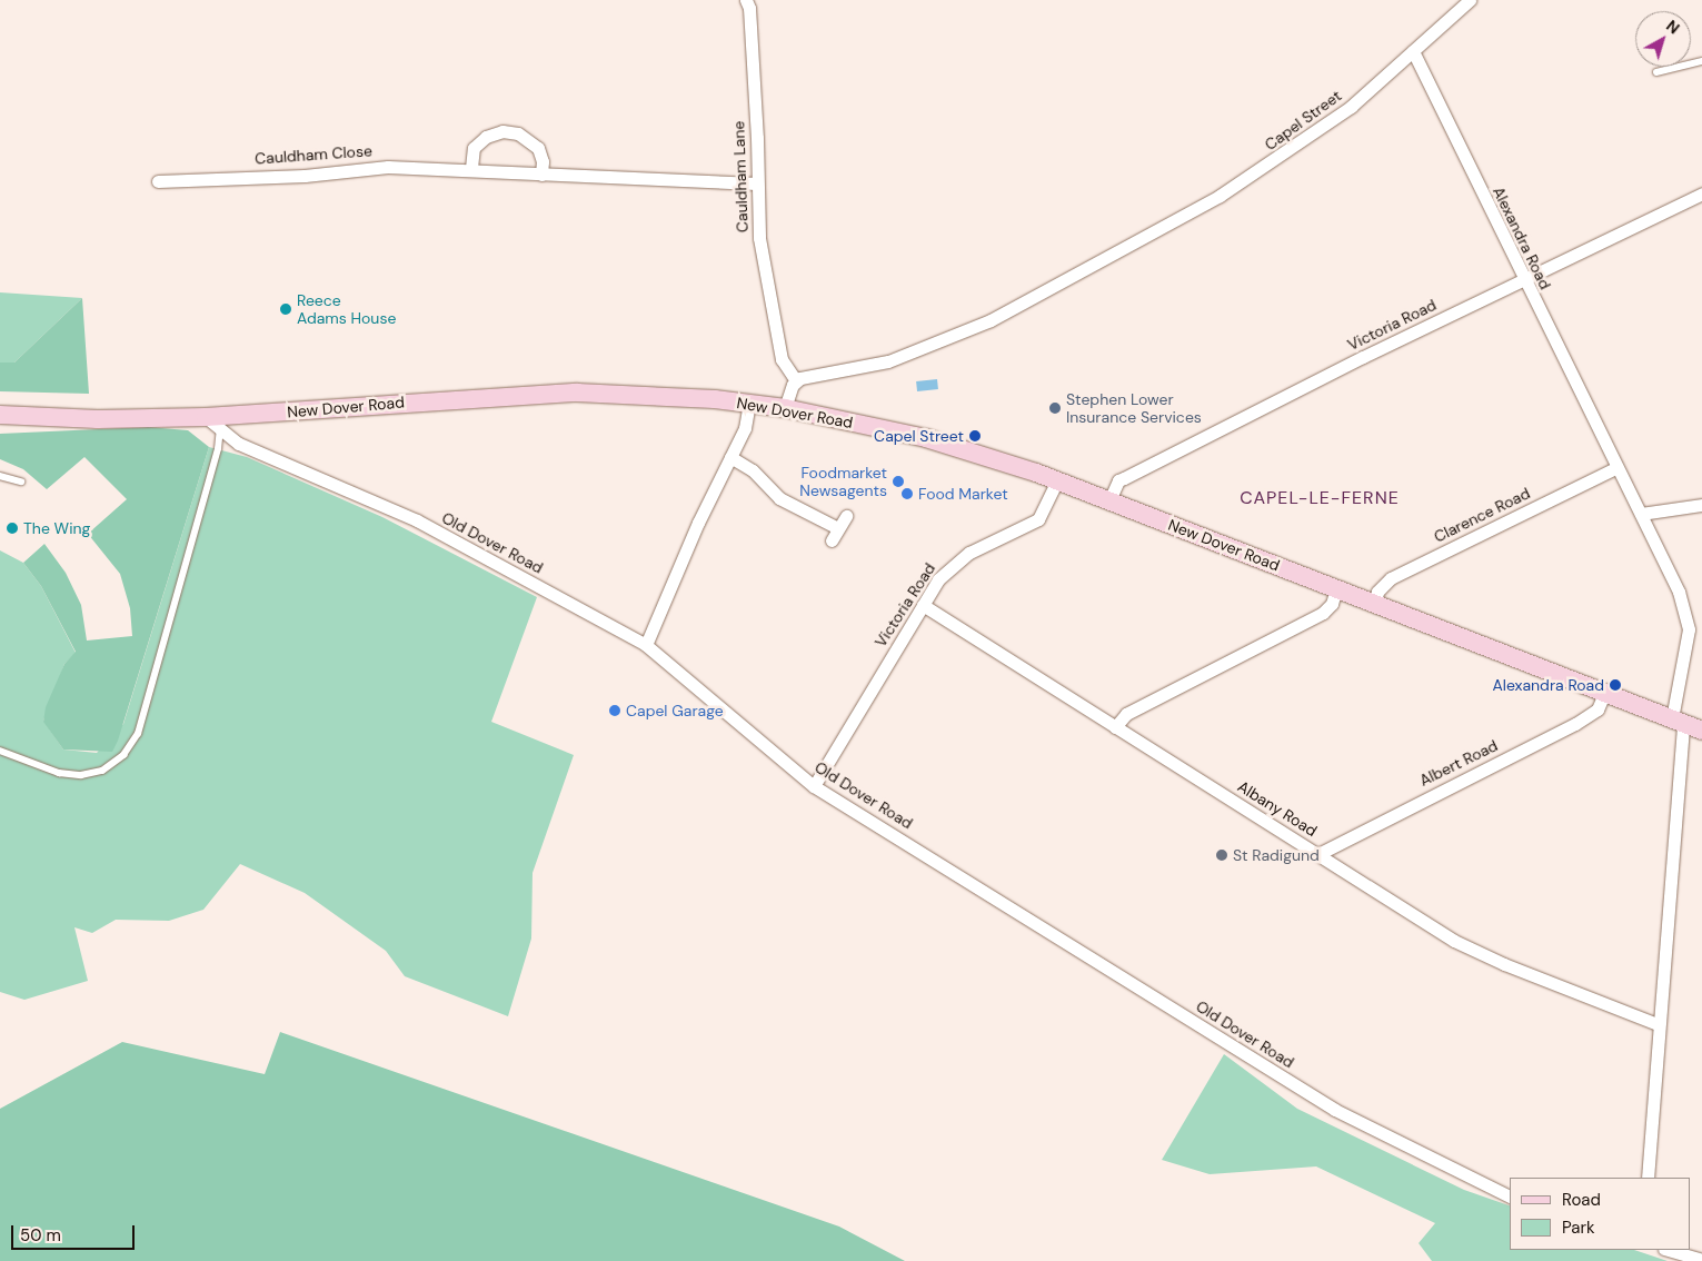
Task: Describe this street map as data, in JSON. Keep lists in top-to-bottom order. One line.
{"streets":{"main road":["New Dover Road"],"street":["Capel Street","Cauldham Close","Cauldham Lane","Alexandra Road","Victoria Road","Clarence Road","Old Dover Road","Albert Road","Albany Road"]},"crossings":[["Capel Street","Cauldham Lane"],["Capel Street","Alexandra Road"],["Cauldham Close","Cauldham Lane"],["Alexandra Road","Victoria Road"],["Alexandra Road","New Dover Road"],["Alexandra Road","Clarence Road"],["Alexandra Road","Albany Road"],["Victoria Road","New Dover Road"],["Victoria Road","Old Dover Road"],["Victoria Road","Albany Road"],["New Dover Road","Clarence Road"],["New Dover Road","Old Dover Road"],["New Dover Road","Albert Road"],["Albert Road","Albany Road"]],"districts":["CAPEL-LE-FERNE"],"places":["Reece Adams House","Stephen Lower Insurance Services","Capel Street","Foodmarket Newsagents","Food Market","The Wing","Alexandra Road","Capel Garage","St Radigund"],"legend":["Road","Park"],"scale_bar":"50 m","north":"top right"}
